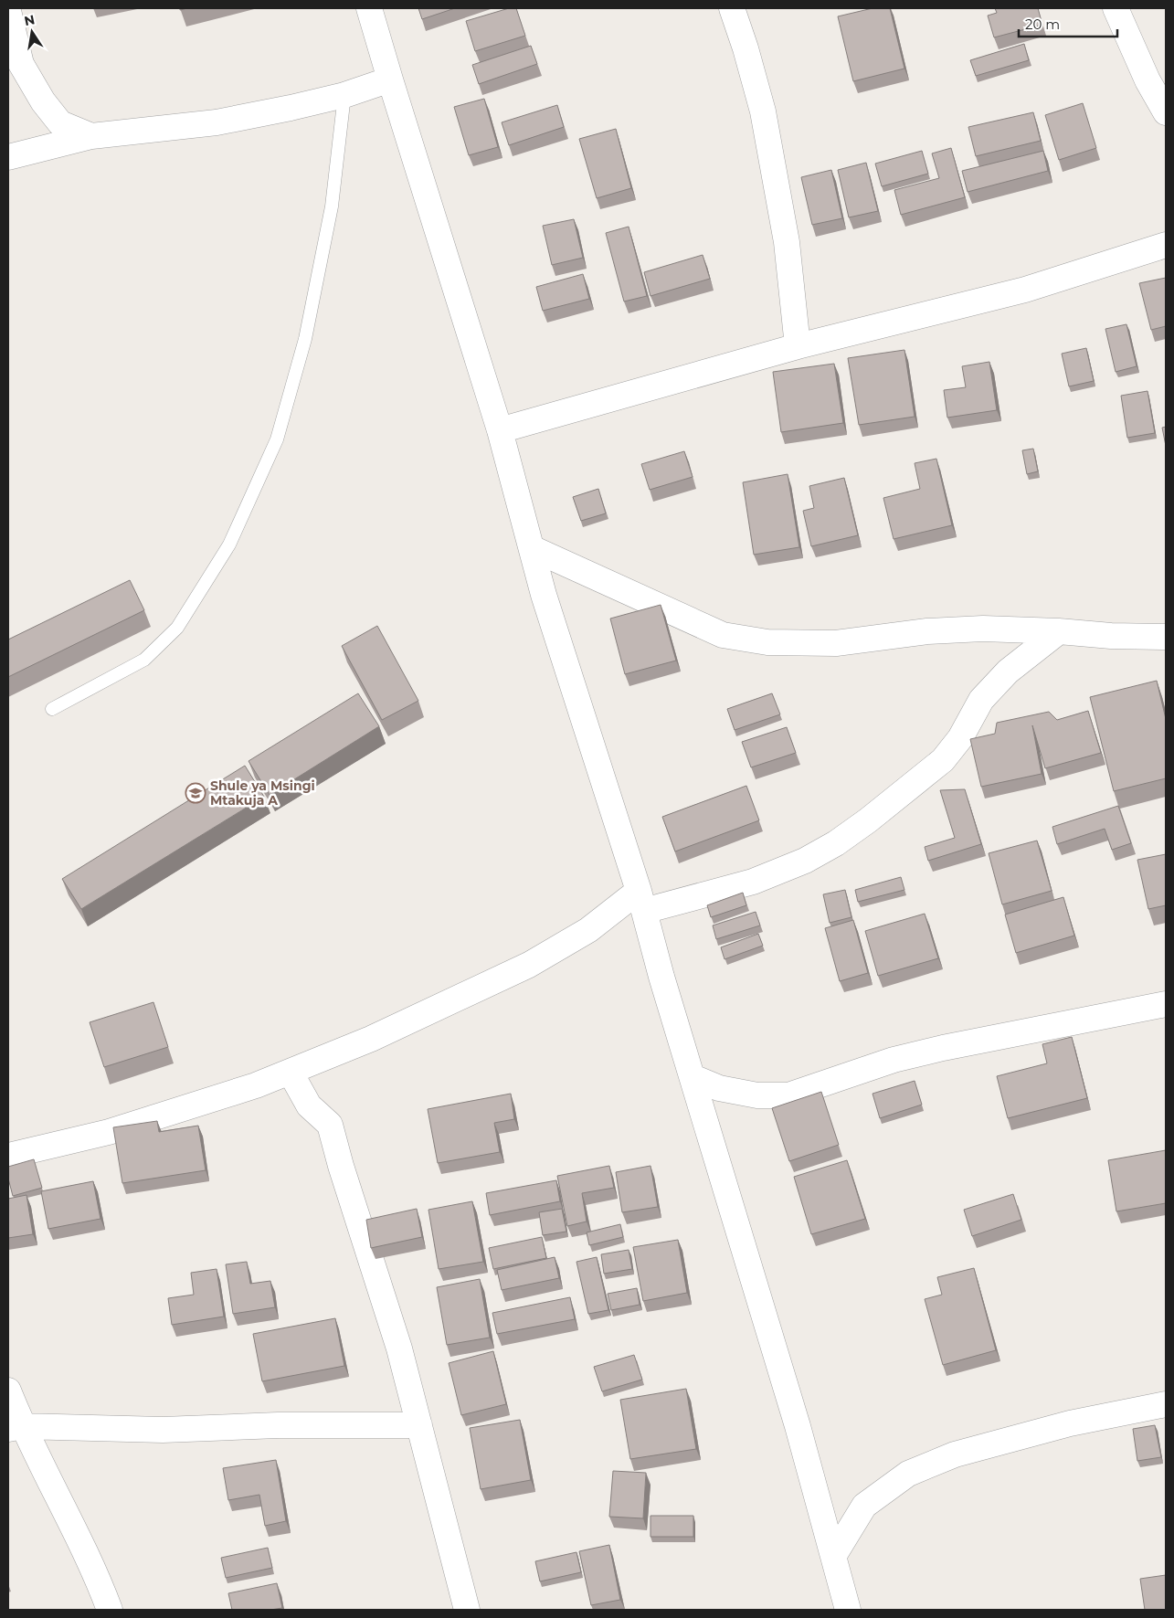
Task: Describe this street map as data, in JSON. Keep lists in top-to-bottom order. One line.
{"places":{"school or university":["Shule ya Msingi Mtakuja A"]},"scale_bar":"20 m","north":"top"}
